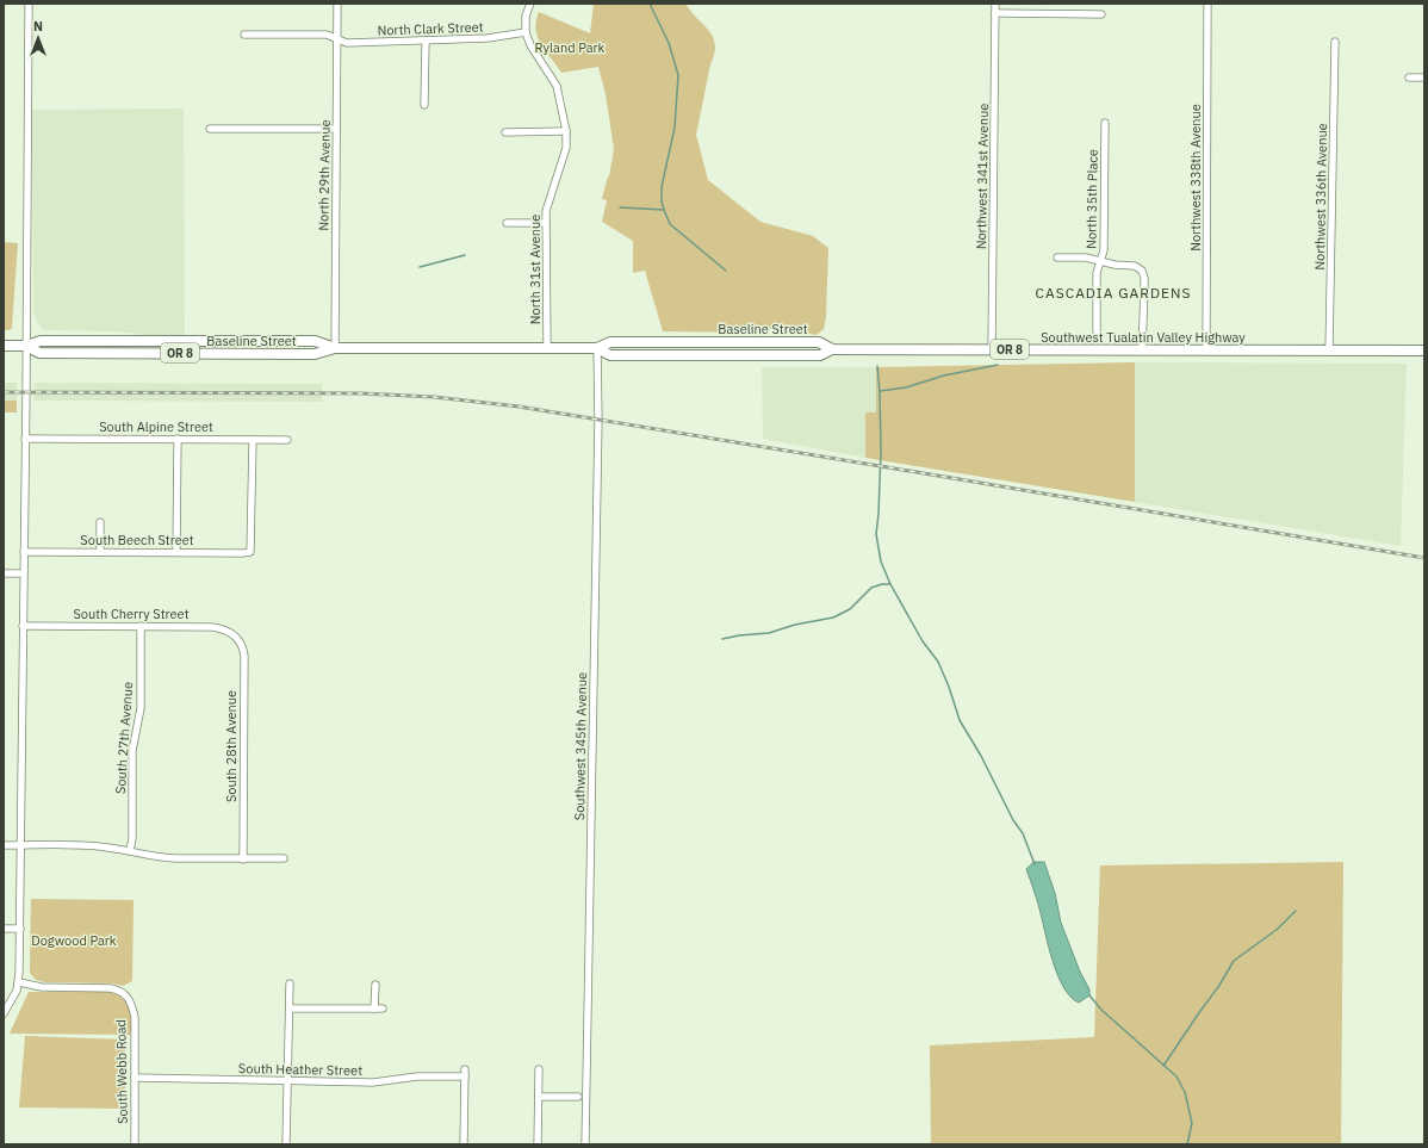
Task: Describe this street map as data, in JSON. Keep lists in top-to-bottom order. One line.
{"streets":{"highway":["Baseline Street","Southwest Tualatin Valley Highway","OR 8"],"street":["North Clark Street","North 29th Avenue","Northwest 341st Avenue","Northwest 338th Avenue","Northwest 336th Avenue","North 35th Place","North 31st Avenue","South Alpine Street","South Beech Street","South Cherry Street","South 27th Avenue","South 28th Avenue","Southwest 345th Avenue","South Heather Street","South Webb Road"]},"crossings":[["North Clark Street","North 29th Avenue"],["North Clark Street","North 31st Avenue"],["North 29th Avenue","Baseline Street"],["Northwest 341st Avenue","Southwest Tualatin Valley Highway"],["Northwest 338th Avenue","Southwest Tualatin Valley Highway"],["Northwest 336th Avenue","Southwest Tualatin Valley Highway"],["North 31st Avenue","Baseline Street"],["Baseline Street","Southwest Tualatin Valley Highway"],["Baseline Street","Southwest 345th Avenue"],["South Alpine Street","South Beech Street"],["South Cherry Street","South 27th Avenue"],["South Cherry Street","South 28th Avenue"],["South Heather Street","South Webb Road"]],"districts":["CASCADIA GARDENS"],"parks":["Ryland Park","Dogwood Park"],"north":"top"}
